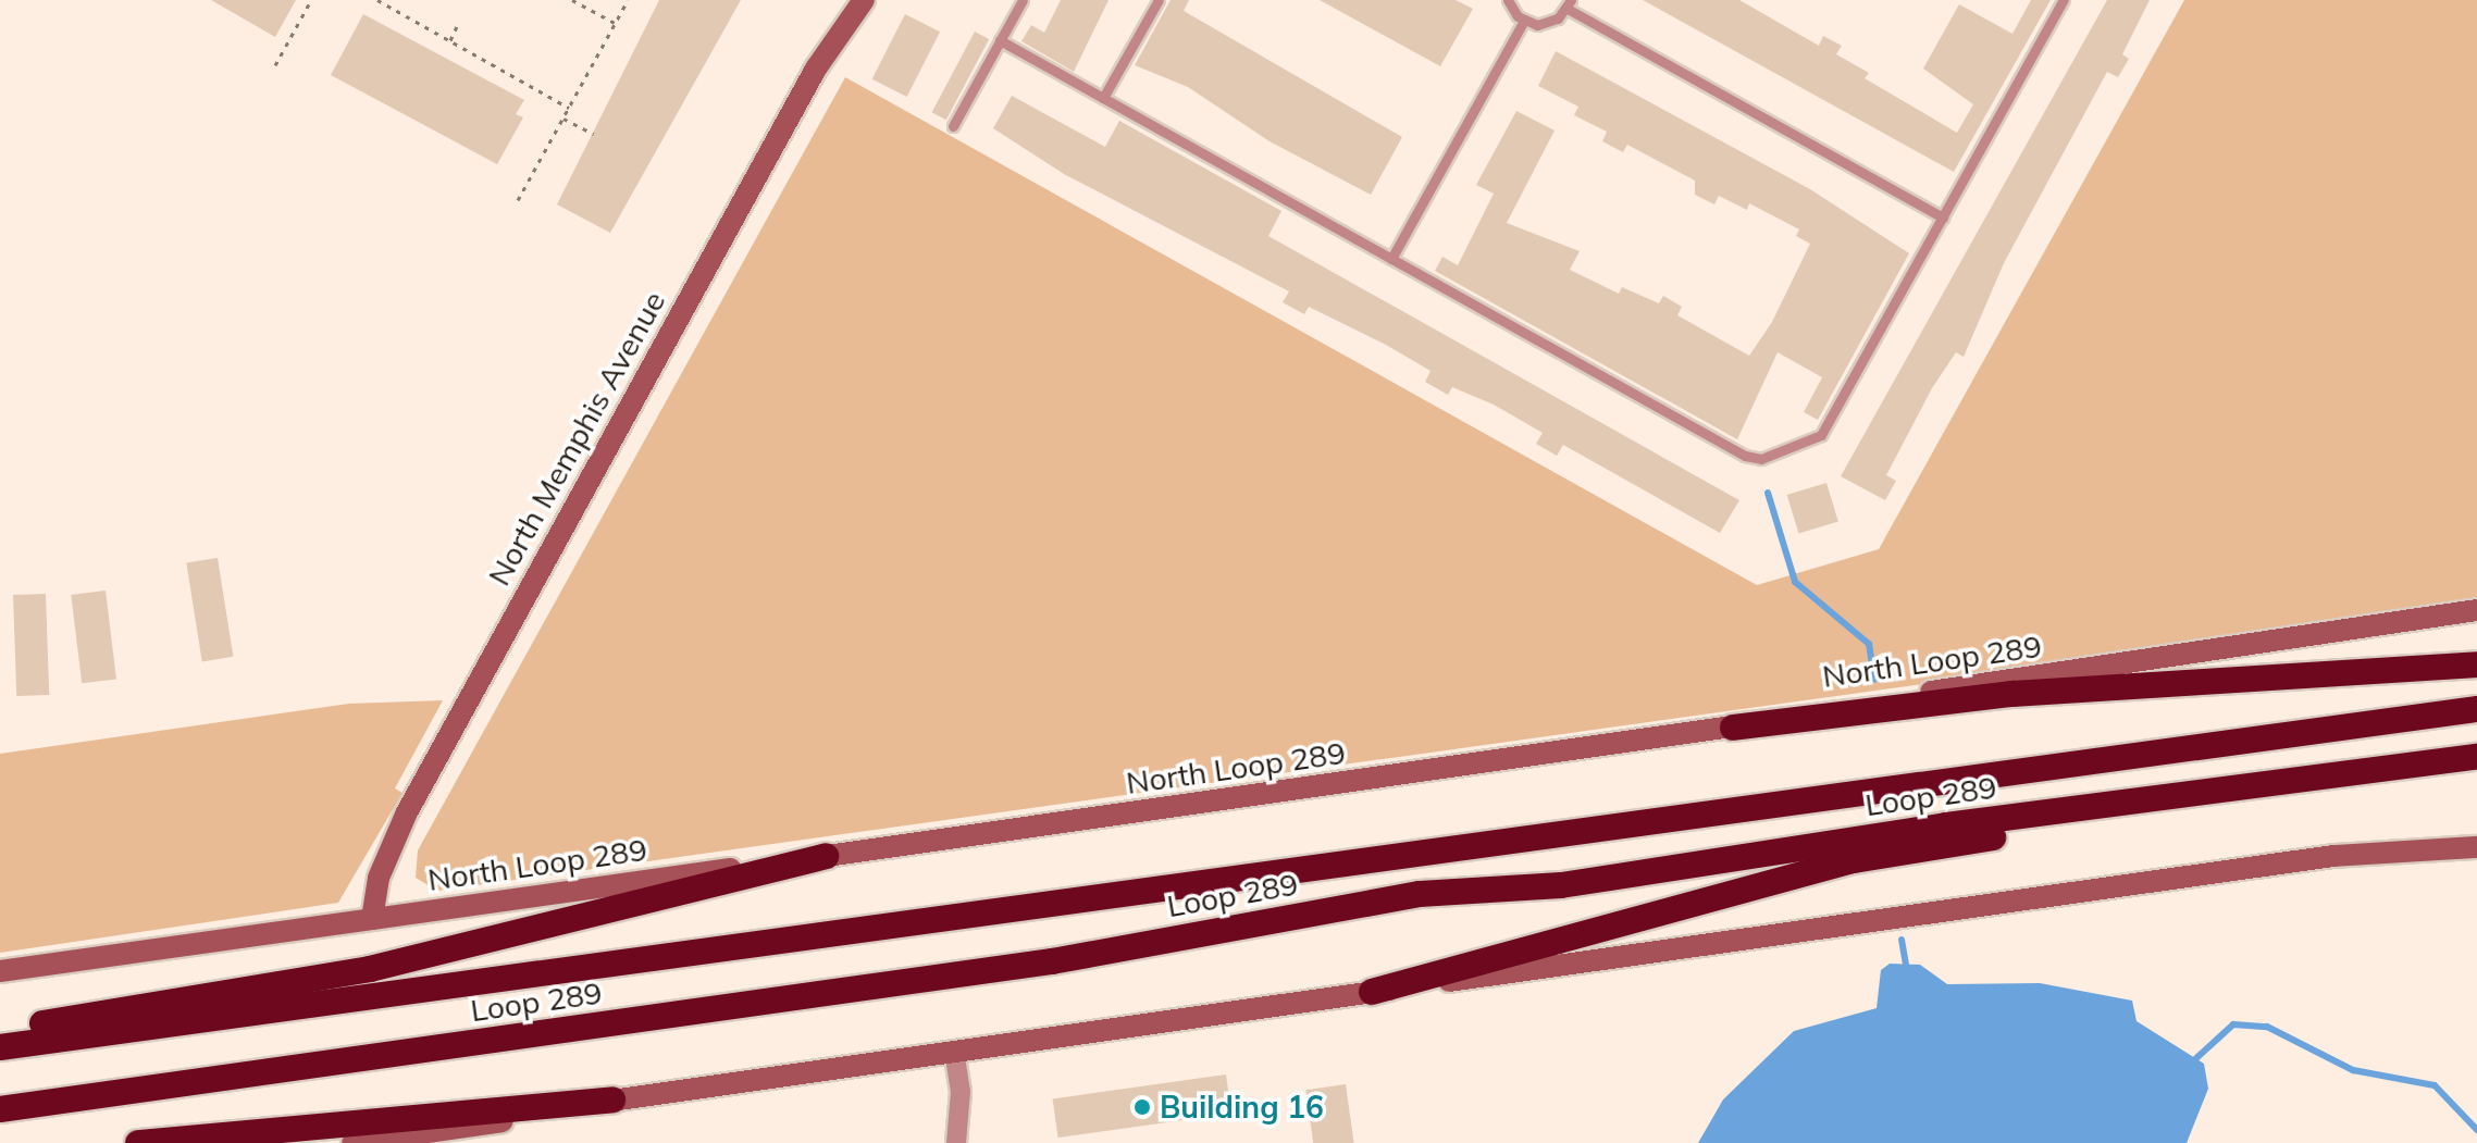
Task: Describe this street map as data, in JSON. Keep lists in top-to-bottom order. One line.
{"streets":{"highway":["Loop 289"],"main road":["North Memphis Avenue","North Loop 289"]},"crossings":[["North Memphis Avenue","North Loop 289"]],"places":["Building 16"]}
